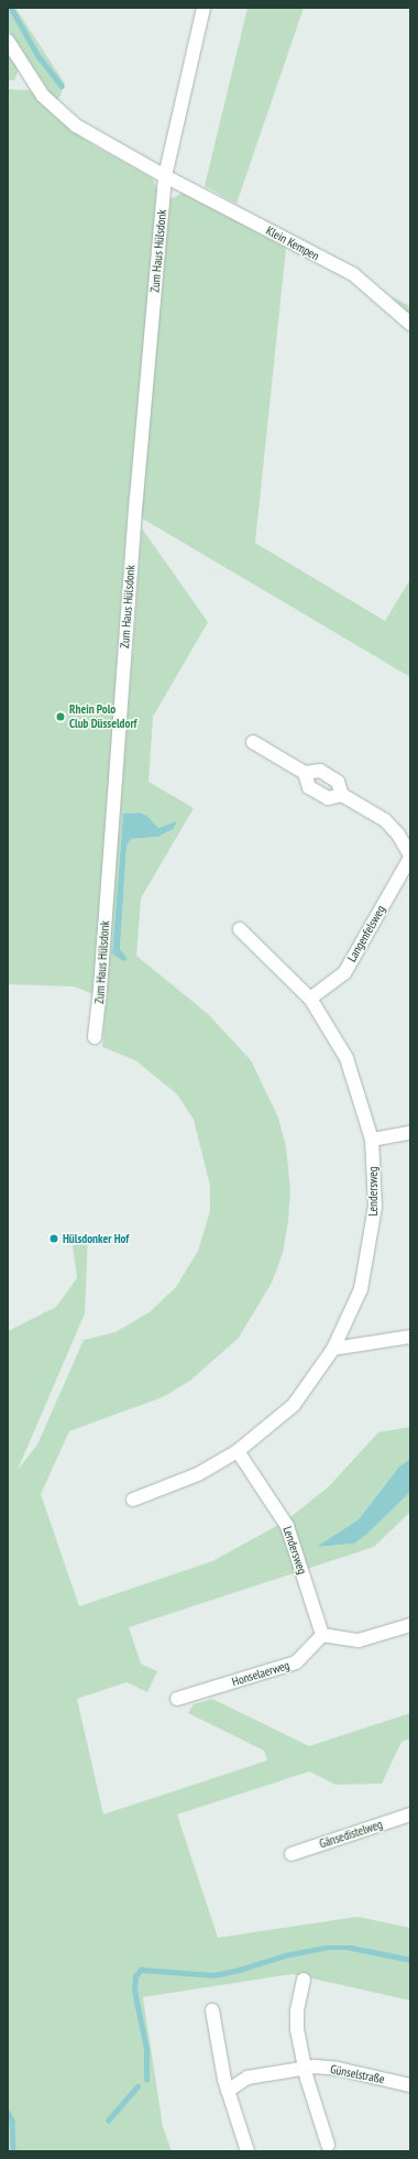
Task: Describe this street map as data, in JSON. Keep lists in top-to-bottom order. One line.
{"streets":{"street":["Klein Kempen","Zum Haus Hülsdonk","Langenfelsweg","Lendersweg","Honselaerweg","Gänsedistelweg","Günselstraße"]},"crossings":[["Klein Kempen","Zum Haus Hülsdonk"],["Langenfelsweg","Lendersweg"],["Lendersweg","Honselaerweg"]],"places":["Rhein Polo Club Düsseldorf","Hülsdonker Hof"]}
